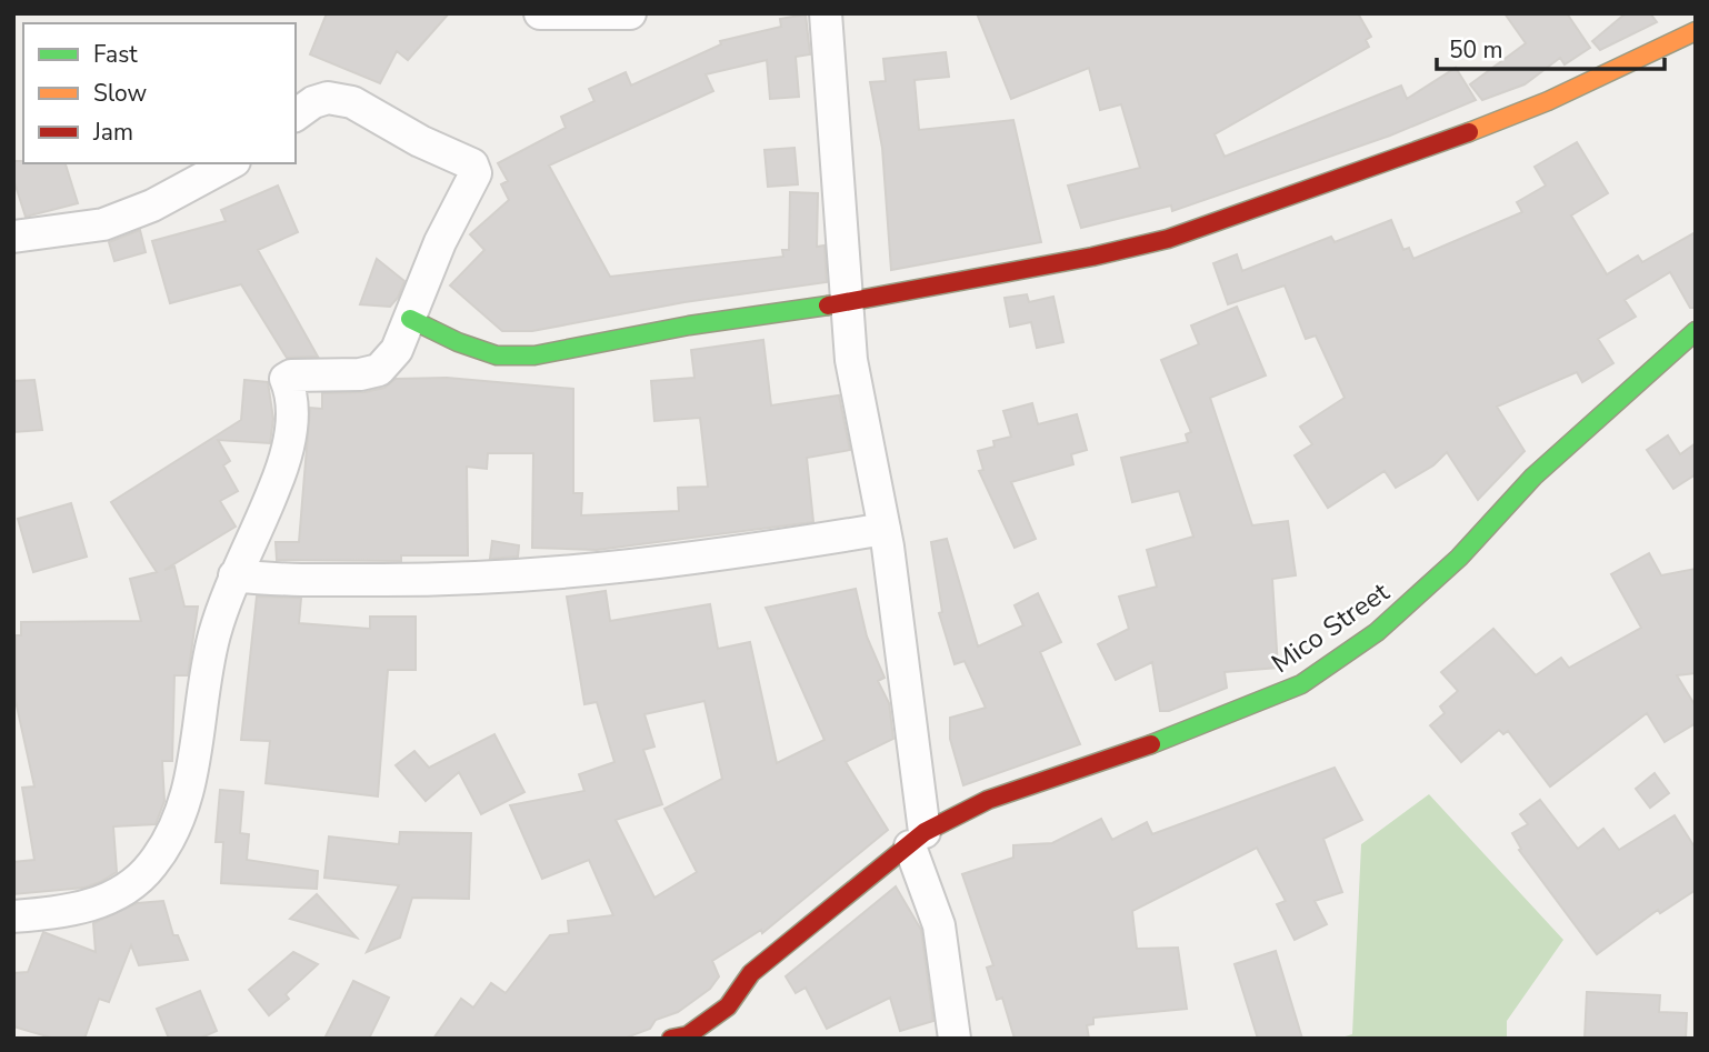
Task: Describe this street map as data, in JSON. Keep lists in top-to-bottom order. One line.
{"streets":{"street":["Mico Street"]},"legend":["Fast","Slow","Jam"],"scale_bar":"50 m"}
